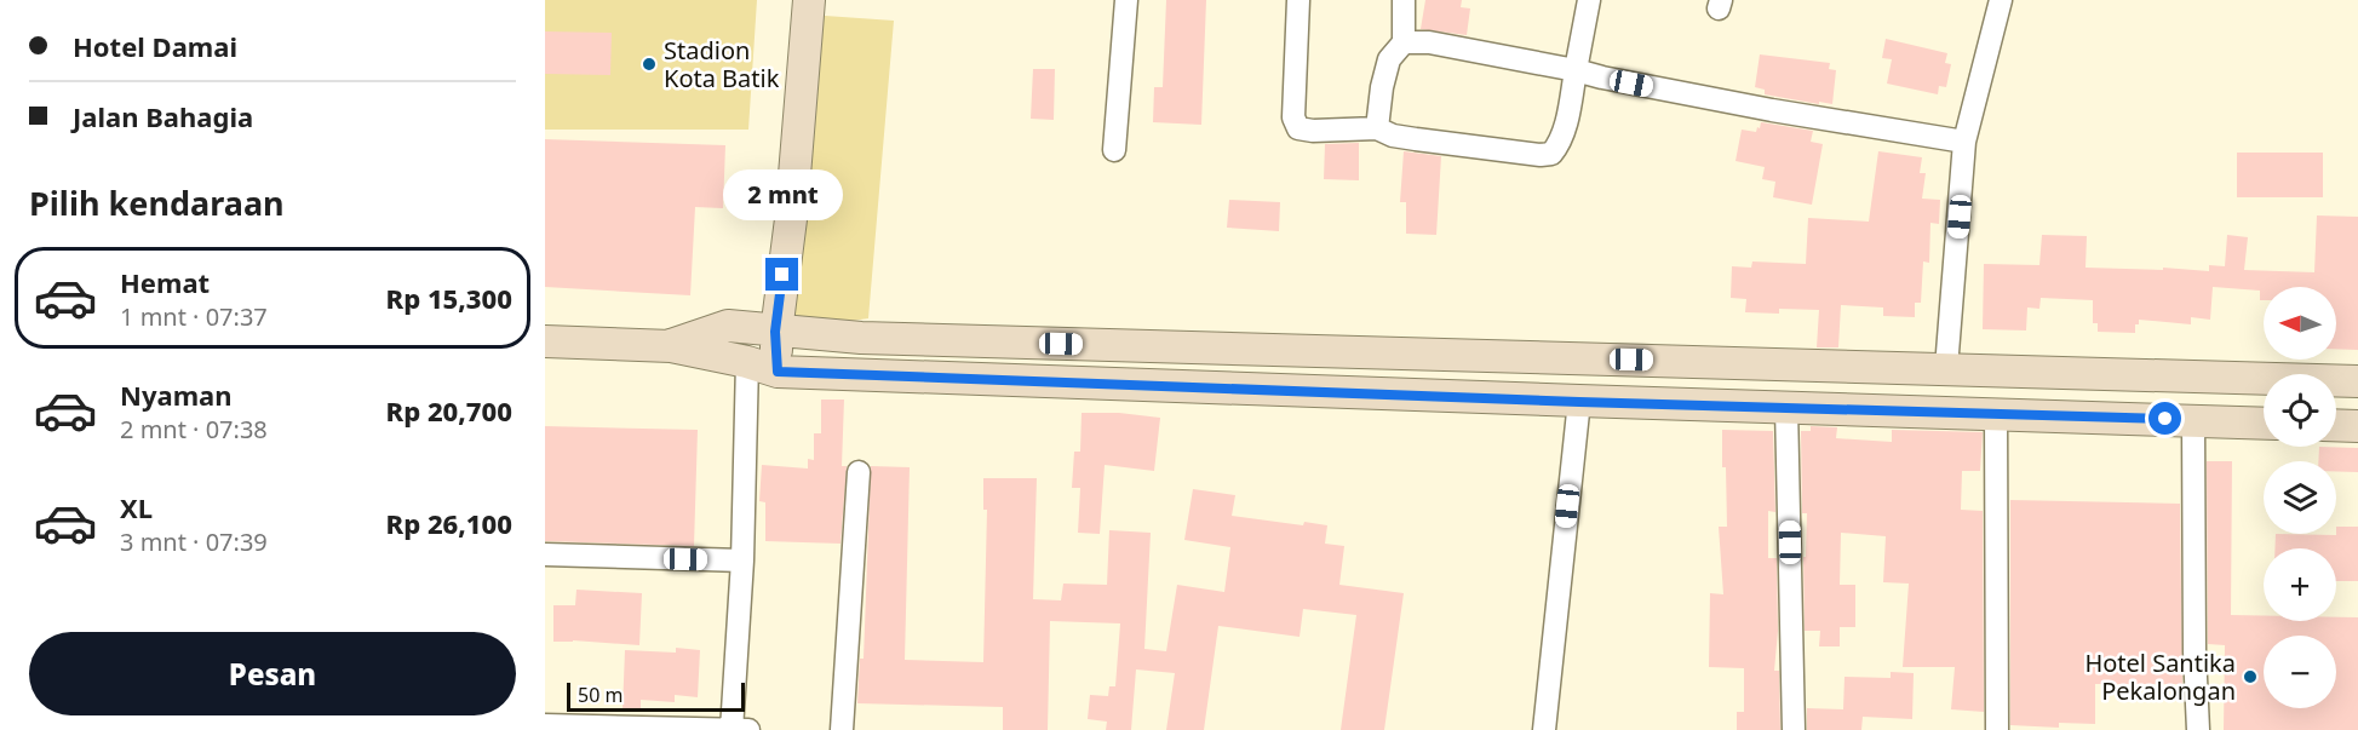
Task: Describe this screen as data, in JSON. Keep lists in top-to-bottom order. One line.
{"places":["Stadion Kota Batik","Hotel Santika Pekalongan"],"scale_bar":"50 m","north":"left","page":{"banner":["Hotel Damai","Jalan Bahagia"],"heading":"Pilih kendaraan","bubble":"2 mnt","list":[{"name":"Hemat","note":"1 mnt · 07:37","value":"Rp 15,300"},{"name":"Nyaman","note":"2 mnt · 07:38","value":"Rp 20,700"},{"name":"XL","note":"3 mnt · 07:39","value":"Rp 26,100"}],"map_buttons":["+","−"],"buttons":"Pesan","scale":"50 m"}}
